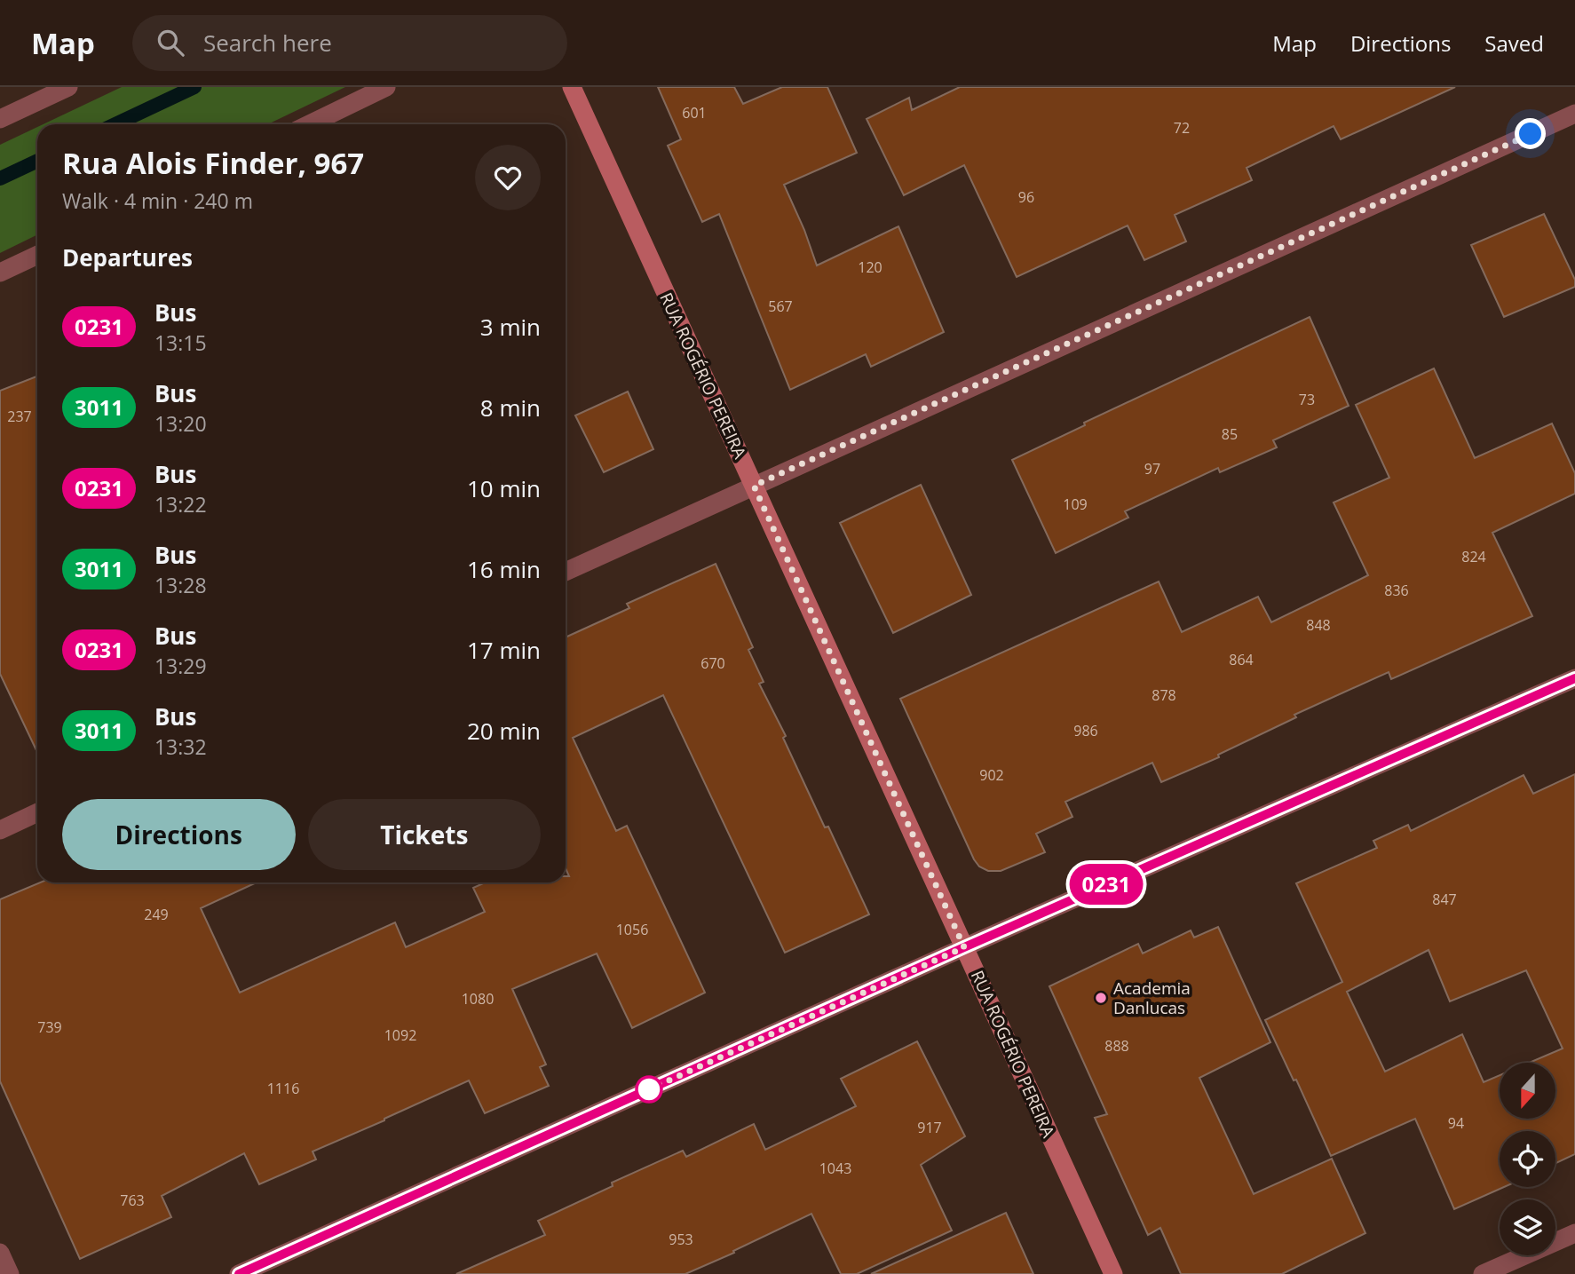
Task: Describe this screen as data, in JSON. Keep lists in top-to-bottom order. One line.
{"streets":{"street":["RUA ROGÉRIO PEREIRA"]},"places":["Academia Danlucas"],"lines":["bus line 0231"],"house_numbers":["601","72","96","120","567","73","237","85","97","109","824","836","848","864","670","878","986","902","847","249","1056","1080","739","1092","888","1116","94","917","1043","763","953"],"north":"bottom","page":{"header":"Map","search":"Search here","nav":["Map","Directions","Saved"],"on_map":"0231","heading":[["Rua Alois Finder, 967","Walk · 4 min · 240 m"],"Departures"],"list":[{"mark":"0231","name":"Bus","note":"13:15","value":"3 min"},{"mark":"3011","name":"Bus","note":"13:20","value":"8 min"},{"mark":"0231","name":"Bus","note":"13:22","value":"10 min"},{"mark":"3011","name":"Bus","note":"13:28","value":"16 min"},{"mark":"0231","name":"Bus","note":"13:29","value":"17 min"},{"mark":"3011","name":"Bus","note":"13:32","value":"20 min"}],"buttons":["Directions","Tickets"]}}
